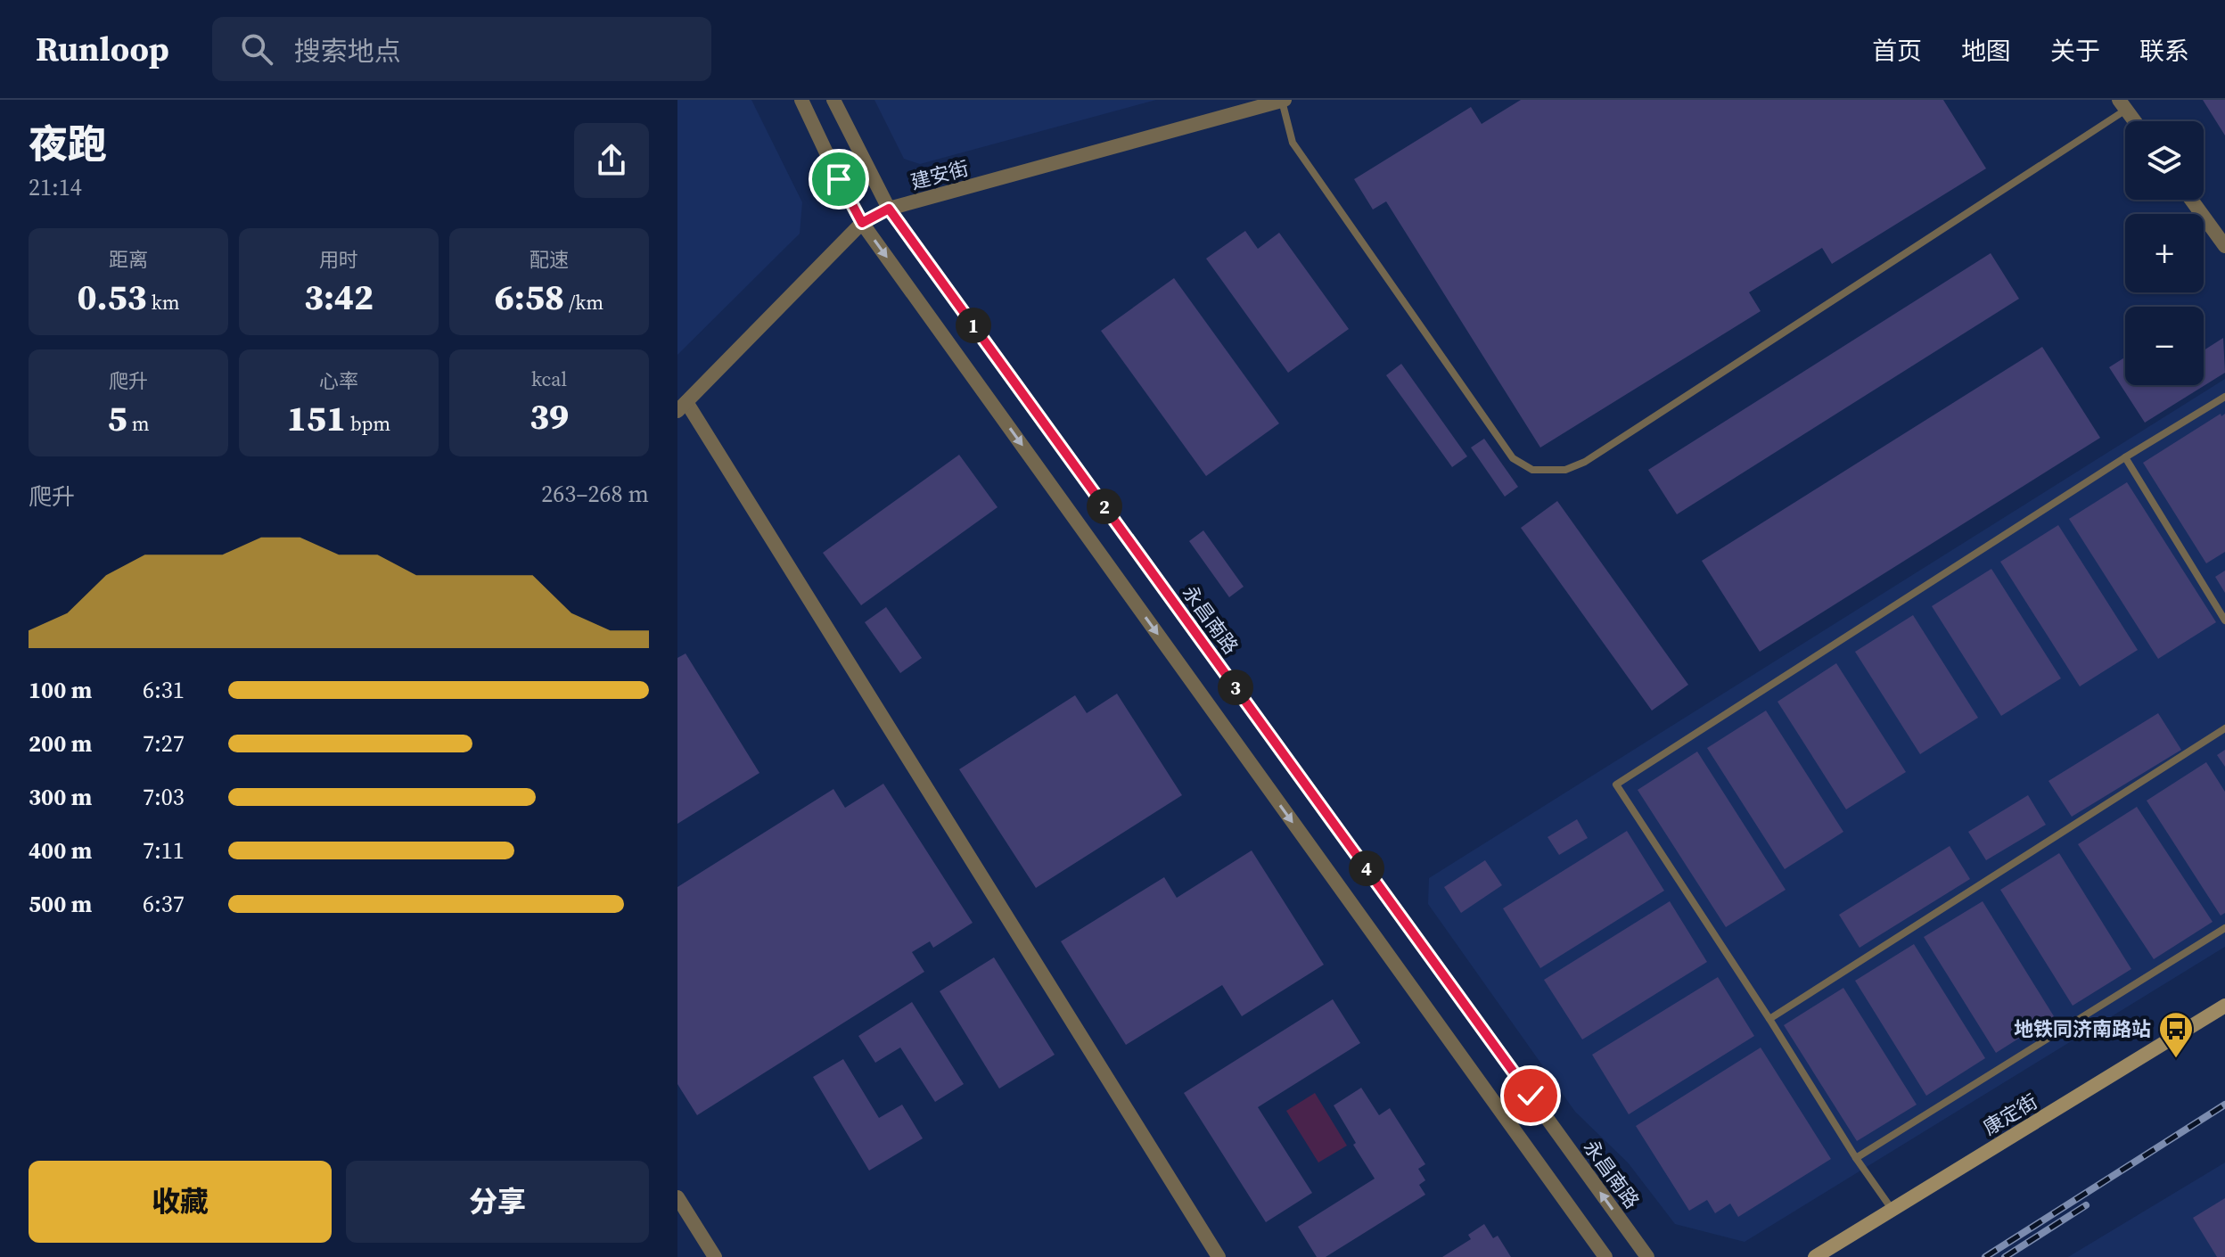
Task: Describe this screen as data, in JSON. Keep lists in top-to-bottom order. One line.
{"streets":{"main road":["康定街"],"street":["建安街","永昌南路"]},"crossings":[["建安街","永昌南路"]],"places":{"bus stop":["地铁同济南路站"]},"page":{"header":"Runloop","search":"搜索地点","nav":["首页","地图","关于","联系"],"heading":["夜跑","21:14"],"map_buttons":["+","−"],"stats":[["距离","0.53 km"],["用时","3:42"],["配速","6:58 /km"],["爬升","5 m"],["心率","151 bpm"],["kcal","39"]],"pins":["1","2","3","4"],"chart":["爬升","263–268 m"],"list":[{"name":"100 m","note":"6:31"},{"name":"200 m","note":"7:27"},{"name":"300 m","note":"7:03"},{"name":"400 m","note":"7:11"},{"name":"500 m","note":"6:37"}],"buttons":["收藏","分享"]}}
